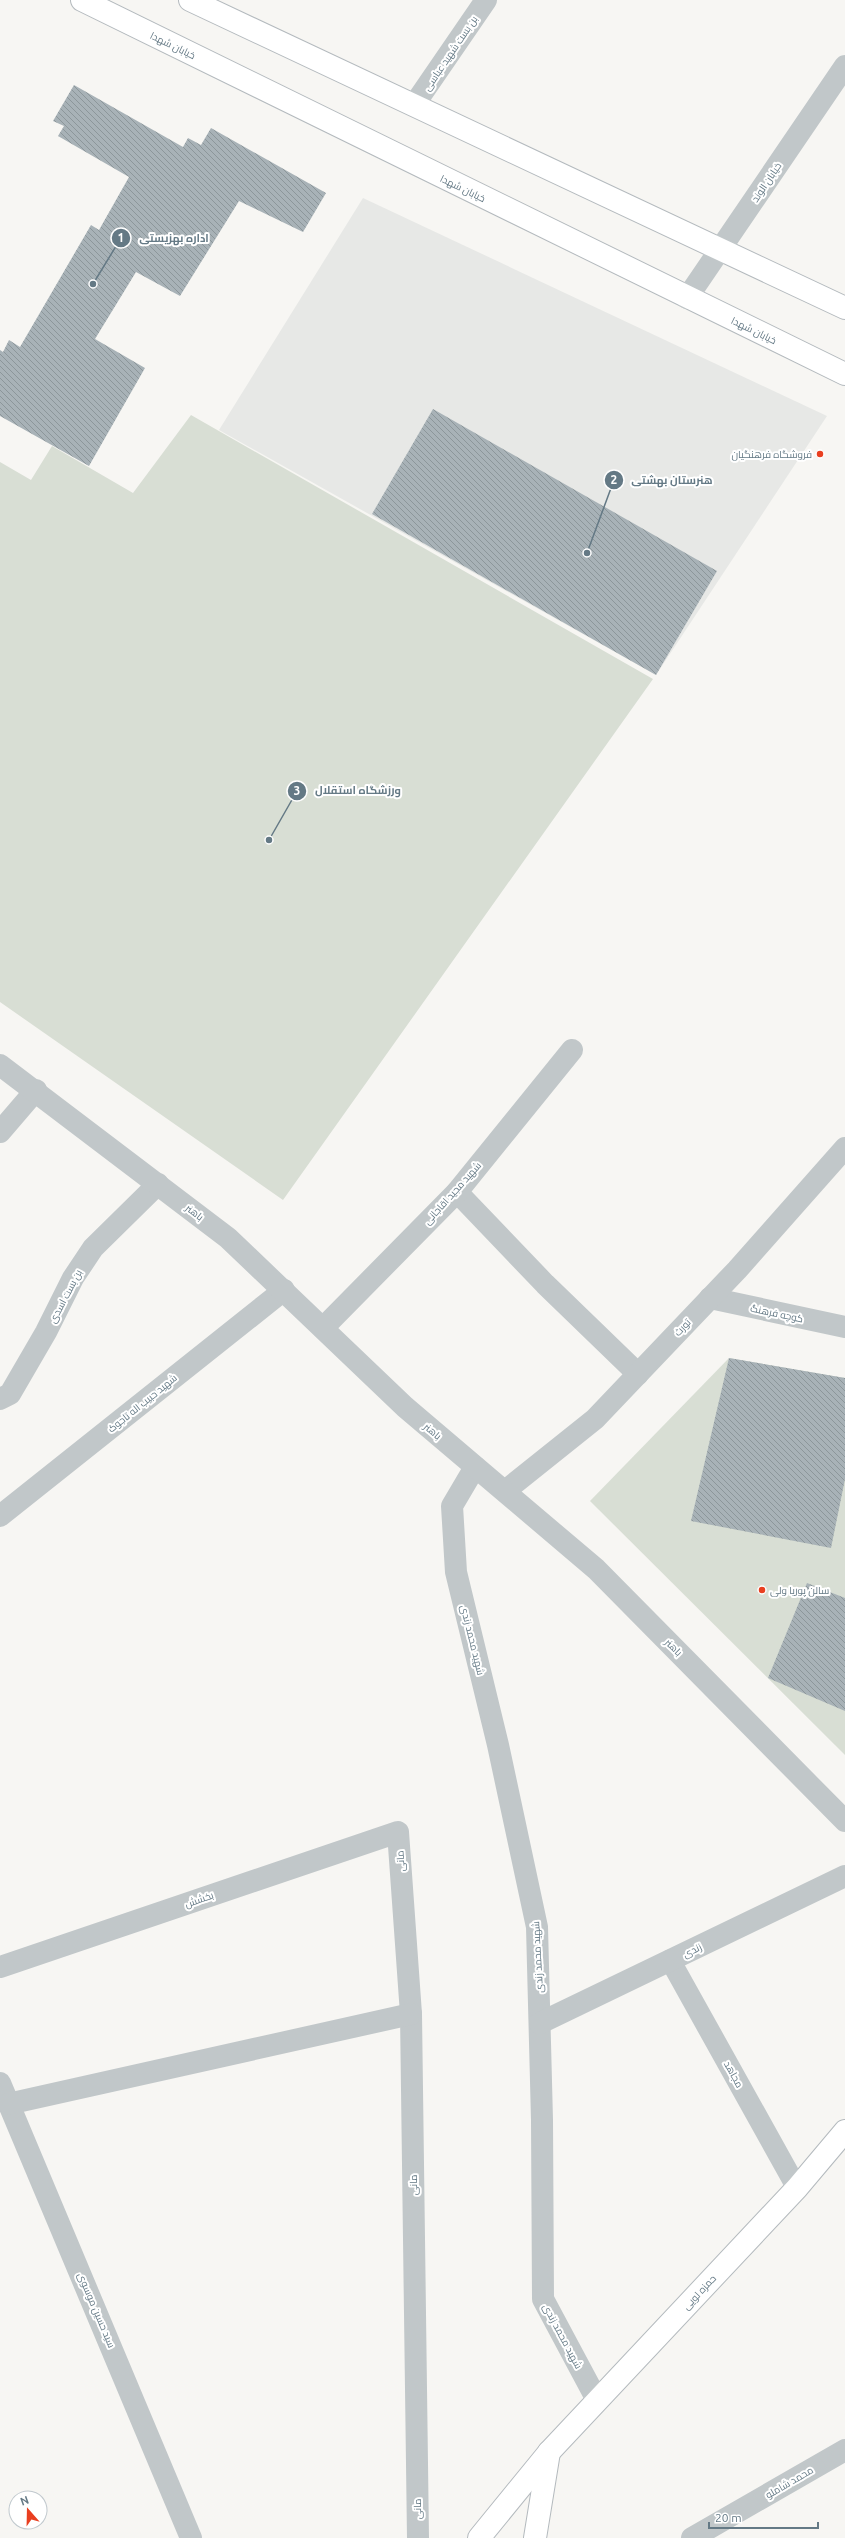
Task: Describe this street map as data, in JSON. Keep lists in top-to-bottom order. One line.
{"streets":{"main road":["خیابان شهدا","حمزه لویی"],"street":["بن بست شهید عباسی","خیابان الوند","شهید مجید اقاجانی","باهنر","بن بست اسدی","کوچه فرهنگ","تورث","شهید حبیب اله تاجوک","شهید محمد زندی","مانی","بخشش","زندی","سید حسین موسوی","محمد شاملو"],"lane":["مجاهد"]},"crossings":[["خیابان شهدا","خیابان الوند"],["شهید مجید اقاجانی","باهنر"],["باهنر","بن بست اسدی"],["باهنر","تورث"],["باهنر","شهید حبیب اله تاجوک"],["باهنر","شهید محمد زندی"],["کوچه فرهنگ","تورث"],["شهید محمد زندی","زندی"],["شهید محمد زندی","حمزه لویی"],["مانی","بخشش"],["زندی","مجاهد"],["مجاهد","حمزه لویی"]],"places":["اداره بهزیستی","فروشگاه فرهنگیان","هنرستان بهشتی","ورزشگاه استقلال","سالن پوریا ولی"],"scale_bar":"20 m","north":"top"}
